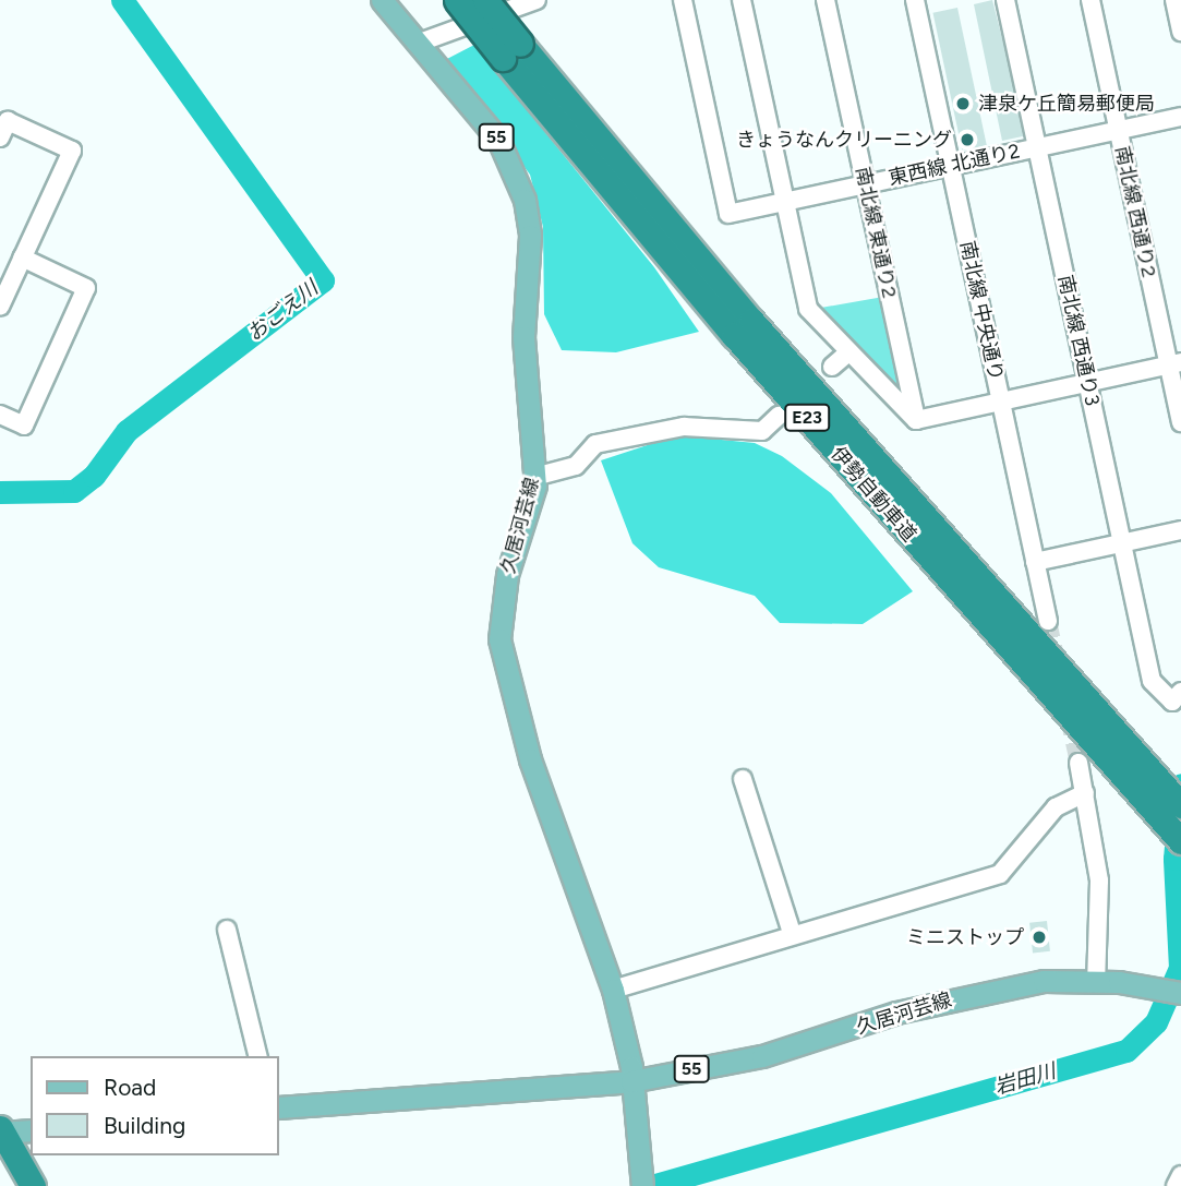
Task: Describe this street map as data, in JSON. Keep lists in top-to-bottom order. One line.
{"streets":{"highway":["E23","伊勢自動車道"],"main road":["55","久居河芸線"],"street":["東西線 北通り2","南北線 西通り2","南北線 東通り2","南北線 中央通り","南北線 西通り3"]},"crossings":[["東西線 北通り2","南北線 西通り2"],["東西線 北通り2","南北線 東通り2"],["東西線 北通り2","南北線 中央通り"],["東西線 北通り2","南北線 西通り3"]],"water":["おごえ川","岩田川"],"places":["津泉ケ丘簡易郵便局","きょうなんクリーニング","ミニストップ"],"legend":["Road","Building"]}
